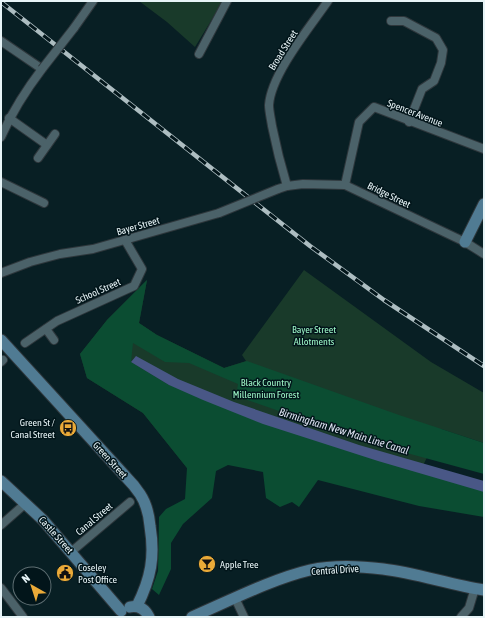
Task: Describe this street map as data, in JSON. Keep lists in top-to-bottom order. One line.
{"streets":{"main road":["Green Street","Castle Street","Central Drive"],"street":["Broad Street","Spencer Avenue","Bridge Street","Bayer Street","School Street","Canal Street"]},"crossings":[["Broad Street","Bridge Street"],["Spencer Avenue","Bridge Street"],["Bridge Street","Bayer Street"],["Bayer Street","School Street"],["Canal Street","Castle Street"]],"water":["Birmingham New Main Line Canal"],"parks":["Bayer Street Allotments","Black Country Millennium Forest"],"places":{"bus stop":["Green St / Canal Street"],"bar":["Apple Tree"],"public building":["Coseley Post Office"]},"north":"top left"}
